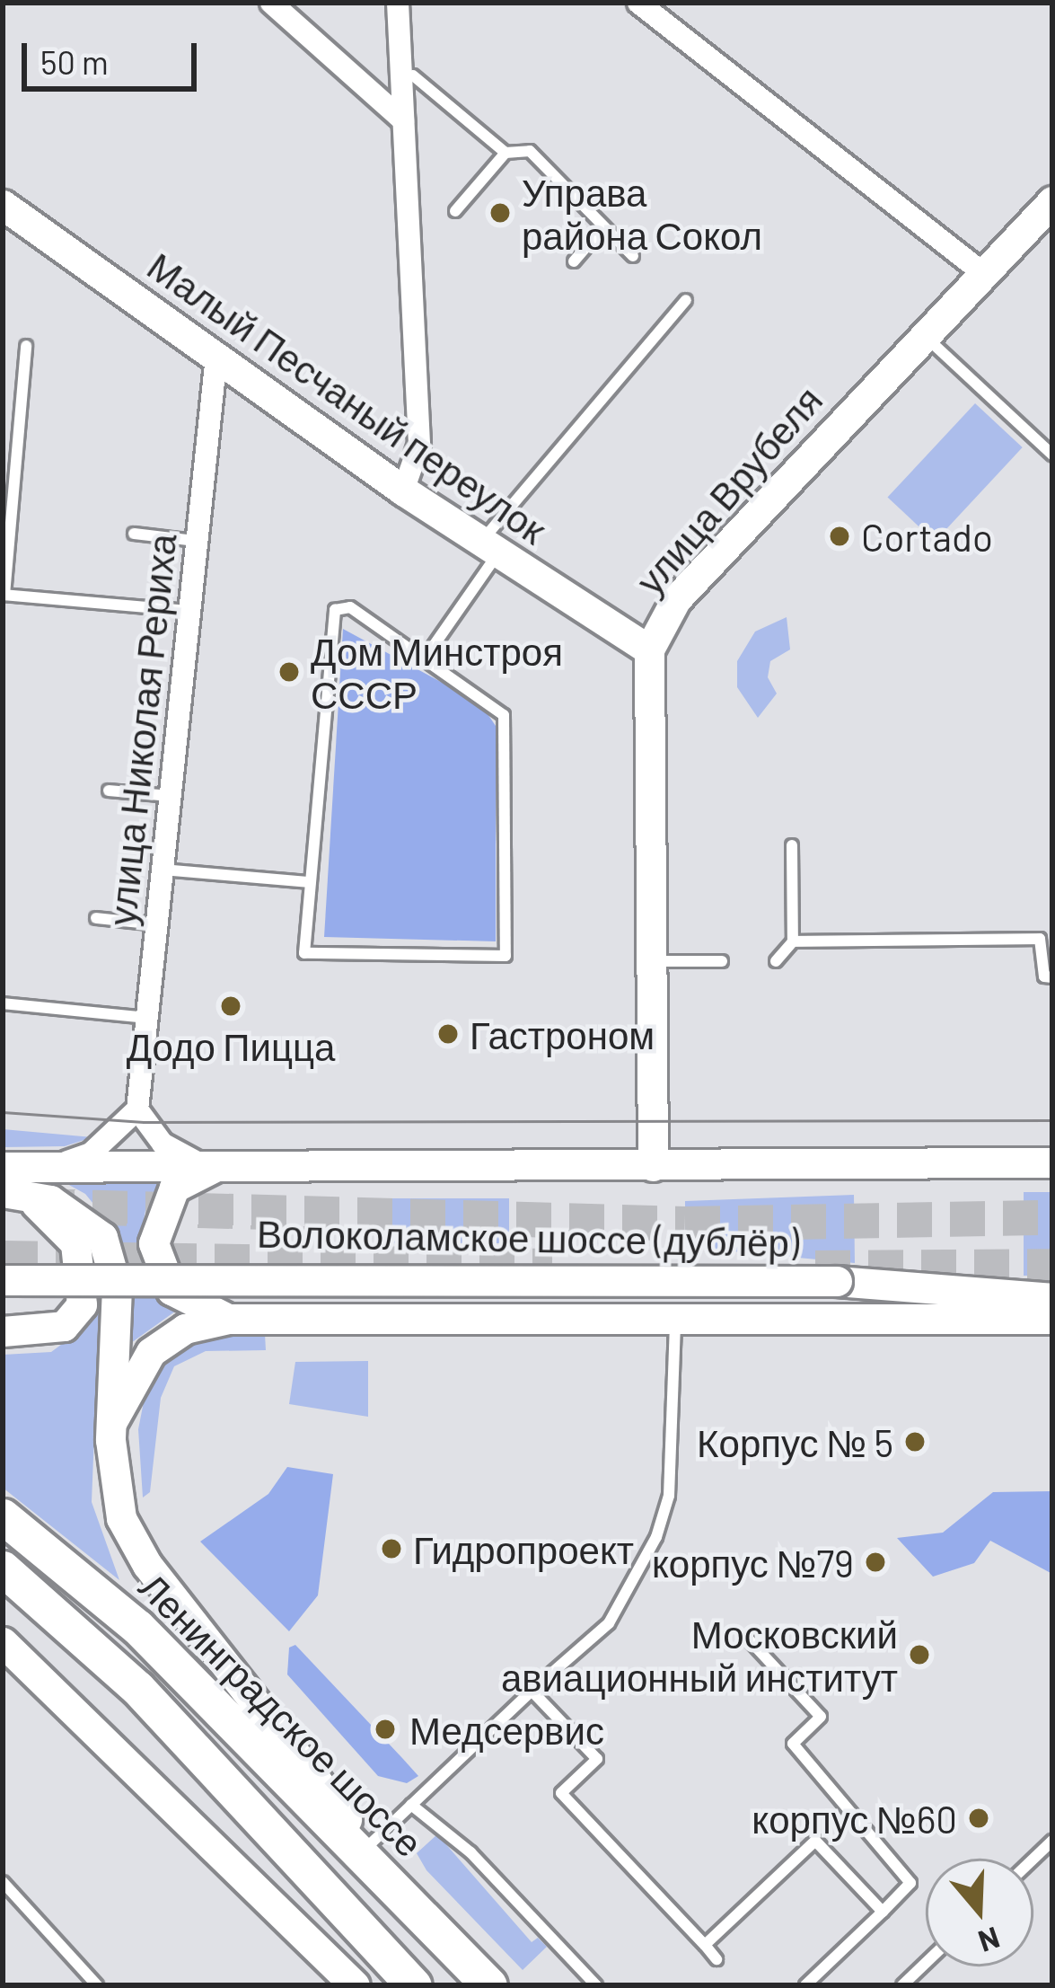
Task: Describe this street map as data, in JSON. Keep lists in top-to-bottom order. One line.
{"streets":{"main road":["Малый Песчаный переулок","улица Врубеля","Волоколамское шоссе (дублёр)","Ленинградское шоссе"],"street":["улица Николая Рериха"]},"crossings":[["Малый Песчаный переулок","улица Врубеля"],["Малый Песчаный переулок","улица Николая Рериха"],["улица Врубеля","Волоколамское шоссе (дублёр)"]],"places":["Управа района Сокол","Cortado","Дом Минстроя СССР","Додо Пицца","Гастроном","Корпус № 5","Гидропроект","корпус №79","Московский авиационный институт","Медсервис","корпус №60"],"scale_bar":"50 m","north":"bottom"}
